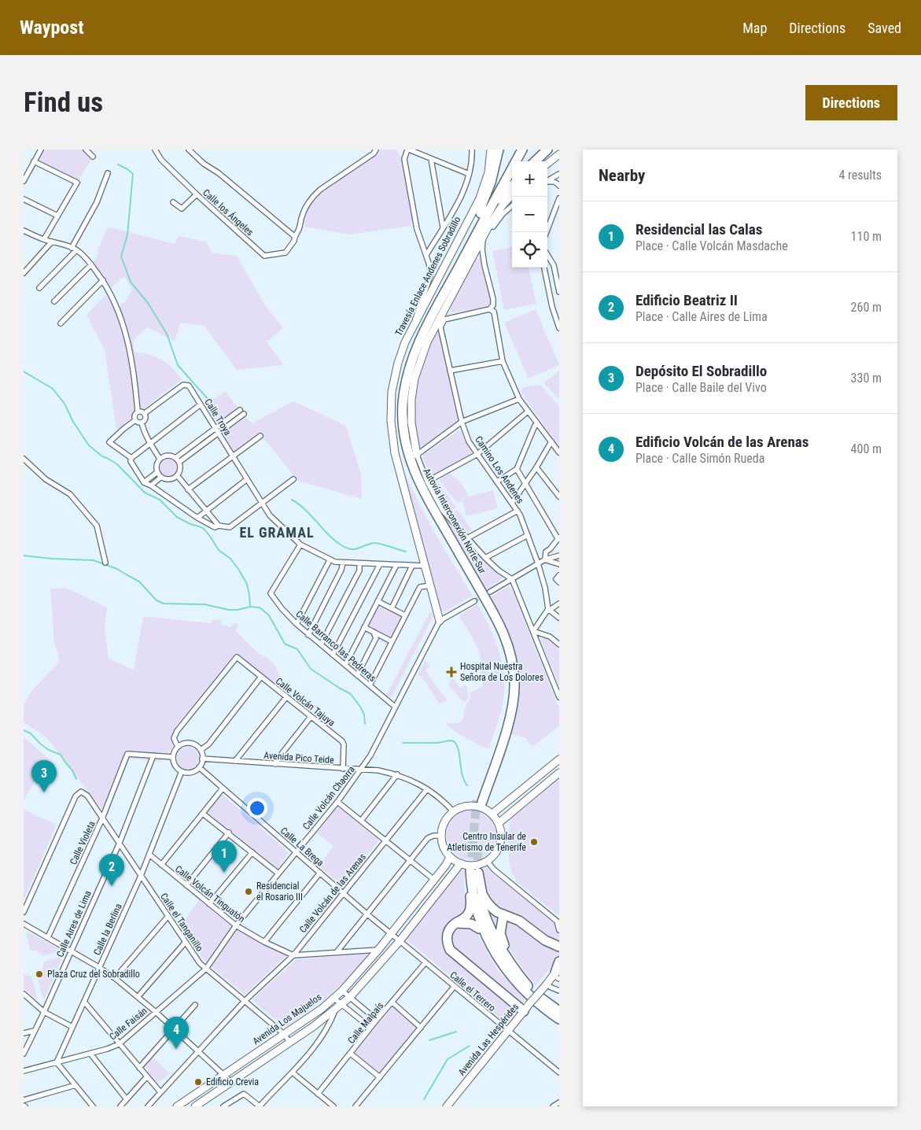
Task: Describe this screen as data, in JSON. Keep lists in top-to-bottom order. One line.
{"streets":{"highway":["Autovía Interconexión Norte-Sur"],"street":["Calle los Ángeles","Travesía Enlace Andenes Sobradillo","Calle Troya","Camino Los Andenes","Calle Barranco las Pedreras","Calle Volcán Tajuya","Avenida Pico Teide","Calle Volcán Chaorra","Calle Violeta","Calle La Brega","Calle Volcán de las Arenas","Calle Volcán Tinguatón","Calle el Tanganillo","Calle Aires de Lima","Calle la Berlina","Calle el Terrero","Avenida Los Majuelos","Calle Malpaís","Calle Faisán","Avenida Las Hespérides"]},"crossings":[["Travesía Enlace Andenes Sobradillo","Calle Troya"],["Travesía Enlace Andenes Sobradillo","Calle Volcán Chaorra"],["Calle Troya","Calle Barranco las Pedreras"],["Calle Barranco las Pedreras","Calle Volcán Chaorra"],["Calle Volcán Tajuya","Avenida Pico Teide"],["Calle Volcán Tajuya","Calle La Brega"],["Calle Volcán Tajuya","Calle la Berlina"],["Avenida Pico Teide","Calle Volcán Chaorra"],["Avenida Pico Teide","Calle La Brega"],["Avenida Pico Teide","Calle Volcán de las Arenas"],["Avenida Pico Teide","Calle la Berlina"],["Avenida Pico Teide","Avenida Los Majuelos"],["Calle Volcán Chaorra","Calle La Brega"],["Calle Volcán Chaorra","Calle Volcán Tinguatón"],["Calle Volcán Chaorra","Calle el Tanganillo"],["Calle Volcán Chaorra","Calle Faisán"],["Calle Violeta","Calle el Tanganillo"],["Calle Violeta","Calle Aires de Lima"],["Calle La Brega","Calle Volcán de las Arenas"],["Calle La Brega","Calle la Berlina"],["Calle La Brega","Calle el Terrero"],["Calle La Brega","Avenida Los Majuelos"],["Calle Volcán de las Arenas","Calle Volcán Tinguatón"],["Calle Volcán de las Arenas","Calle el Tanganillo"],["Calle Volcán Tinguatón","Calle la Berlina"],["Calle Volcán Tinguatón","Avenida Los Majuelos"],["Calle el Tanganillo","Calle Aires de Lima"],["Calle el Tanganillo","Calle la Berlina"],["Calle el Tanganillo","Avenida Los Majuelos"],["Calle el Tanganillo","Calle Faisán"],["Calle la Berlina","Calle Faisán"],["Calle el Terrero","Avenida Los Majuelos"],["Calle el Terrero","Calle Malpaís"],["Calle el Terrero","Avenida Las Hespérides"]],"districts":["EL GRAMAL"],"places":{"health":["Hospital Nuestra Señora de Los Dolores"],"other":["Centro Insular de Atletismo de Tenerife","Residencial el Rosario III","Plaza Cruz del Sobradillo","Edificio Crevia"]},"page":{"header":"Waypost","nav":["Map","Directions","Saved"],"buttons":"Directions","title":"Find us","heading":["Nearby","4 results"],"map_buttons":["+","−"],"list":[{"mark":"1","name":"Residencial las Calas","note":"Place · Calle Volcán Masdache","value":"110 m"},{"mark":"2","name":"Edificio Beatriz II","note":"Place · Calle Aires de Lima","value":"260 m"},{"mark":"3","name":"Depósito El Sobradillo","note":"Place · Calle Baile del Vivo","value":"330 m"},{"mark":"4","name":"Edificio Volcán de las Arenas","note":"Place · Calle Simón Rueda","value":"400 m"}],"pins":["3","1","2","4"]}}
